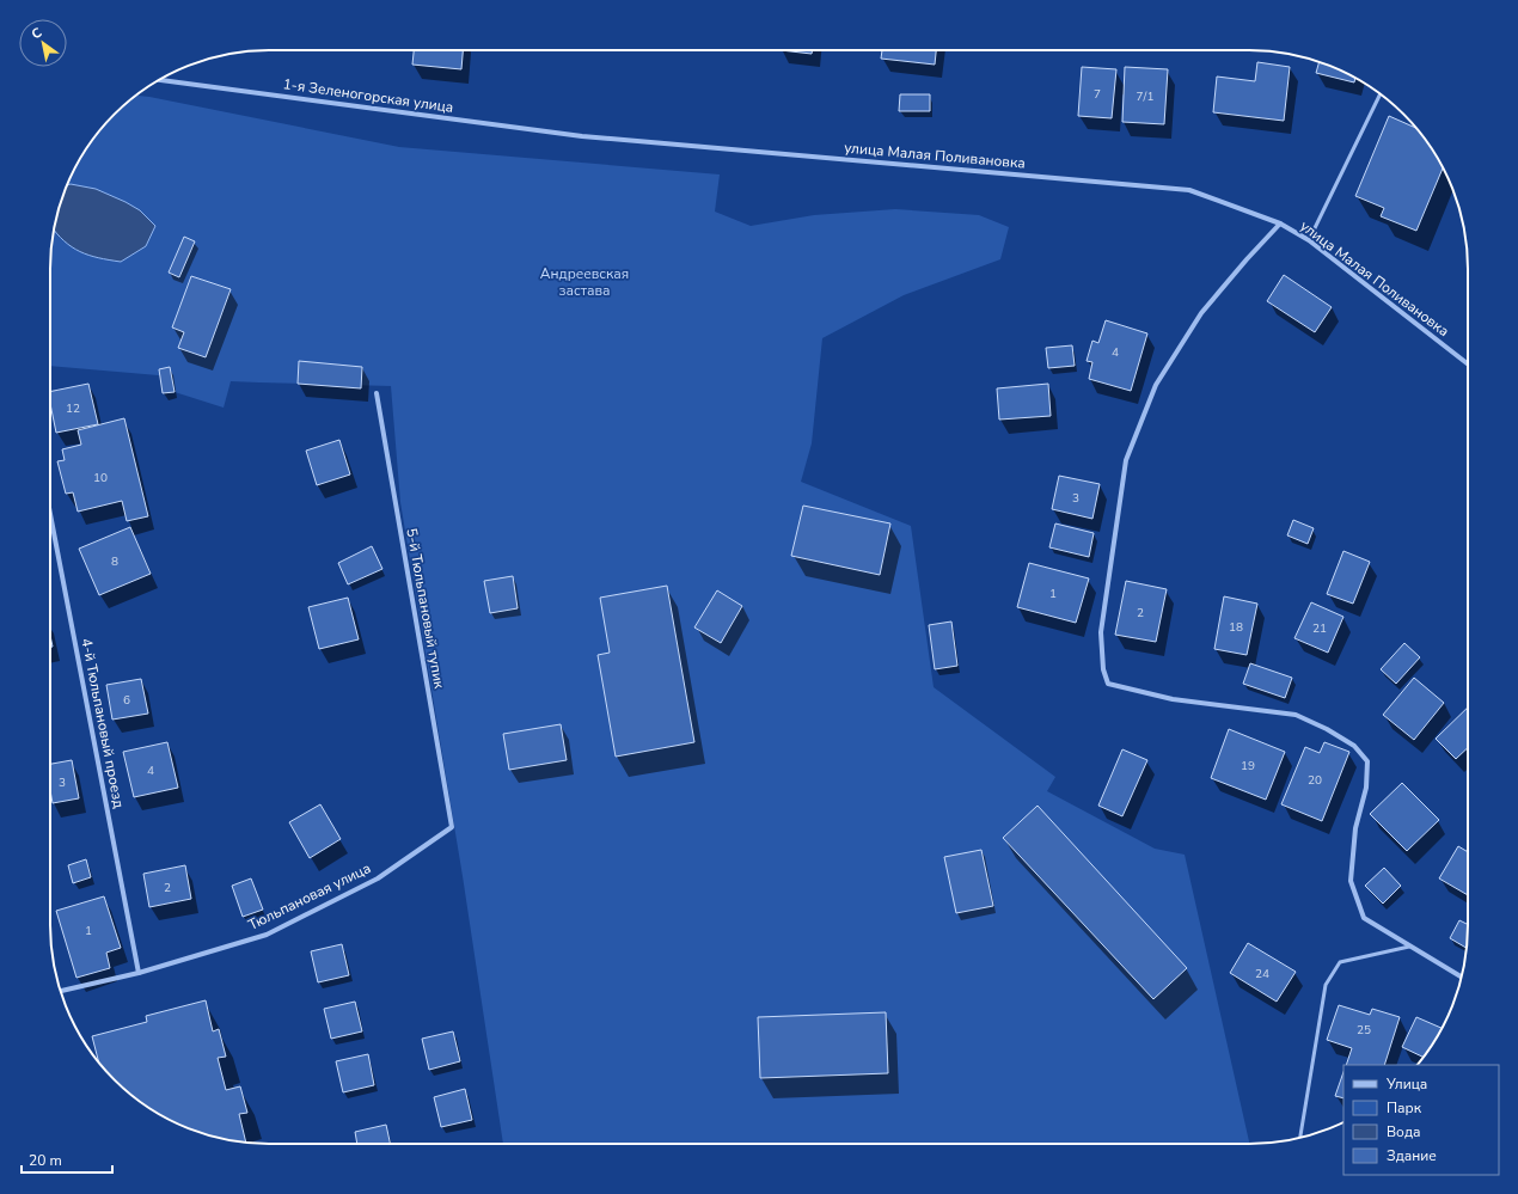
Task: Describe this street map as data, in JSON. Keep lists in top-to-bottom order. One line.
{"streets":{"street":["1-я Зеленогорская улица","улица Малая Поливановка","5-й Тюльпановый тупик","4-й Тюльпановый проезд","Тюльпановая улица"]},"crossings":[["1-я Зеленогорская улица","улица Малая Поливановка"],["5-й Тюльпановый тупик","Тюльпановая улица"],["4-й Тюльпановый проезд","Тюльпановая улица"]],"parks":["Андреевская застава"],"house_numbers":["7","7/1","4","12","10","3","8","1","2","18","21","6","19","4","20","3","2","1","24","25"],"legend":["Улица","Парк","Вода","Здание"],"scale_bar":"20 m","north":"top left"}
